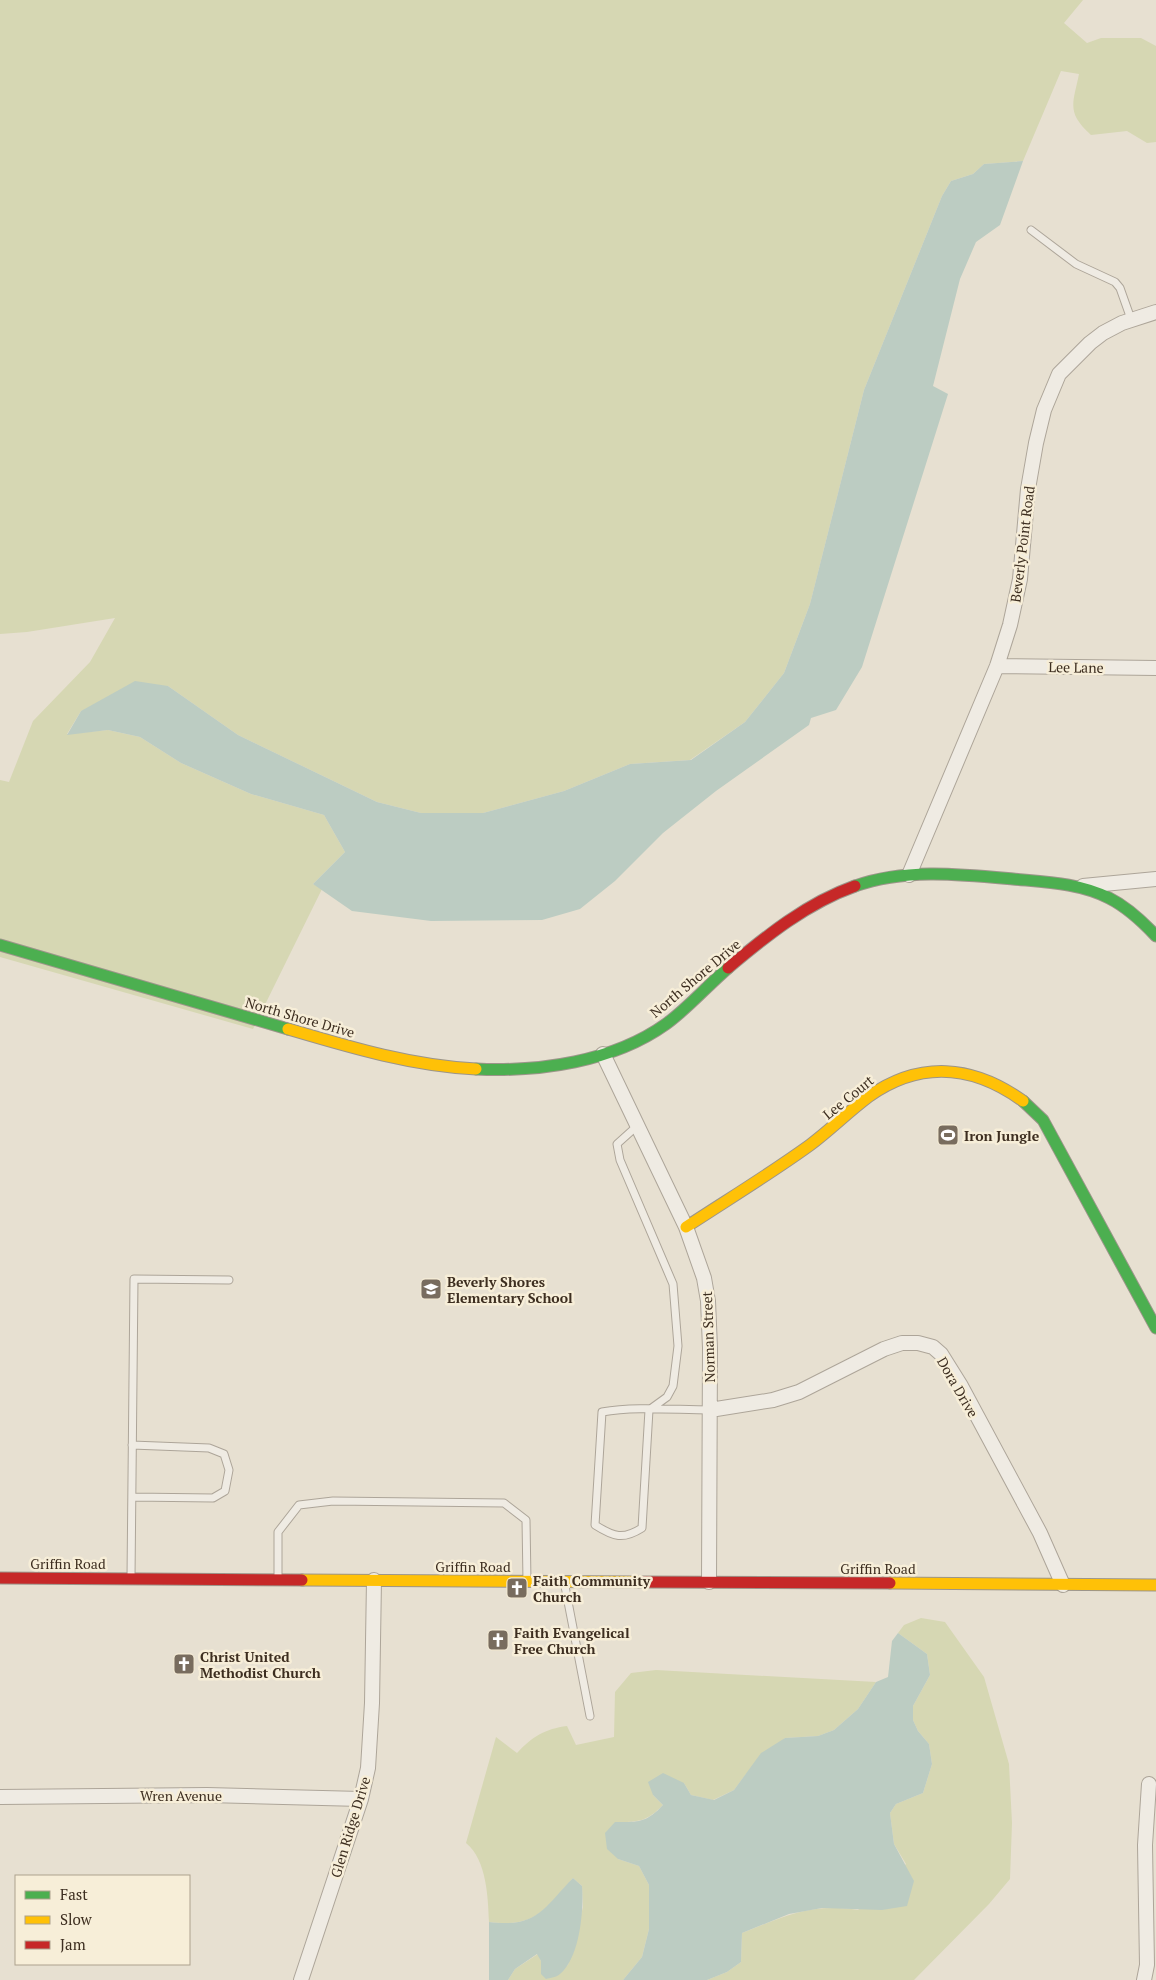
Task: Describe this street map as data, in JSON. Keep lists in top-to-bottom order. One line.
{"streets":{"street":["Beverly Point Road","Lee Lane","North Shore Drive","Lee Court","Norman Street","Dora Drive","Griffin Road","Wren Avenue","Glen Ridge Drive"]},"crossings":[["Beverly Point Road","Lee Lane"],["Beverly Point Road","North Shore Drive"],["North Shore Drive","Norman Street"],["Lee Court","Norman Street"],["Norman Street","Dora Drive"],["Norman Street","Griffin Road"],["Dora Drive","Griffin Road"],["Griffin Road","Glen Ridge Drive"],["Wren Avenue","Glen Ridge Drive"]],"places":{"sports":["Iron Jungle"],"school or university":["Beverly Shores Elementary School"],"church":["Faith Community Church","Faith Evangelical Free Church","Christ United Methodist Church"]},"legend":["Fast","Slow","Jam"]}
